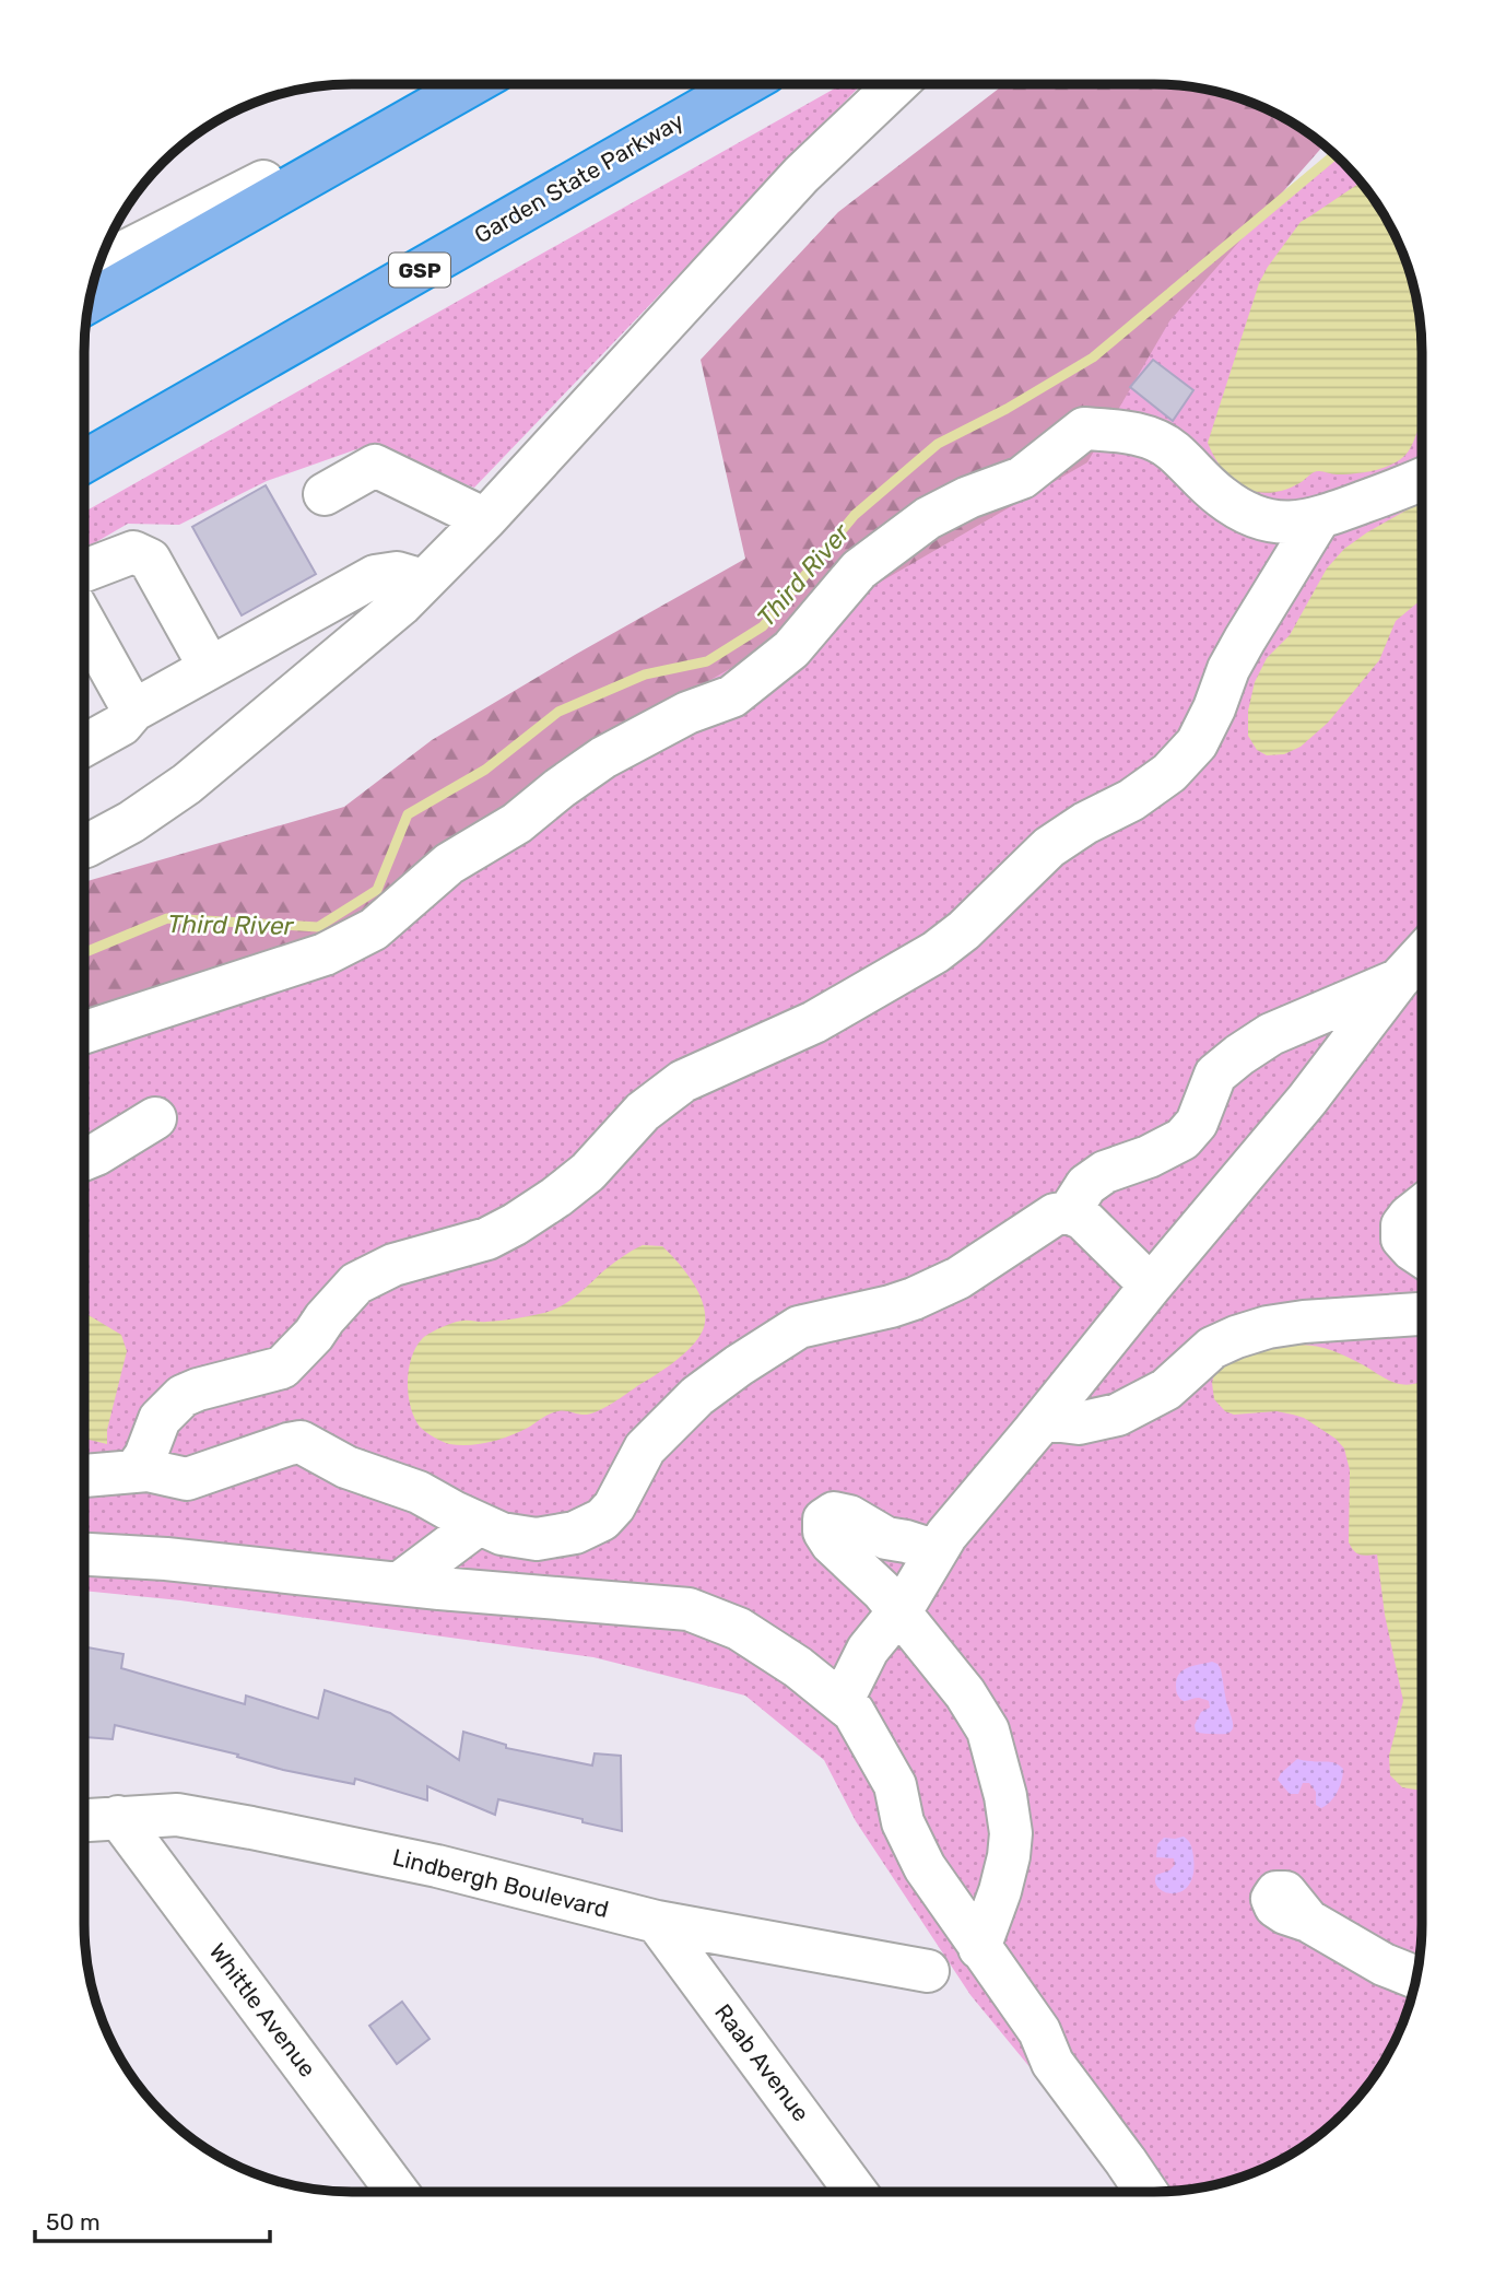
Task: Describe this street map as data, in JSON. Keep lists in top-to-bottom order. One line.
{"streets":{"highway":["Garden State Parkway","GSP"],"street":["Lindbergh Boulevard","Whittle Avenue","Raab Avenue"]},"crossings":[["Lindbergh Boulevard","Whittle Avenue"],["Lindbergh Boulevard","Raab Avenue"]],"water":["Third River"],"scale_bar":"50 m"}
